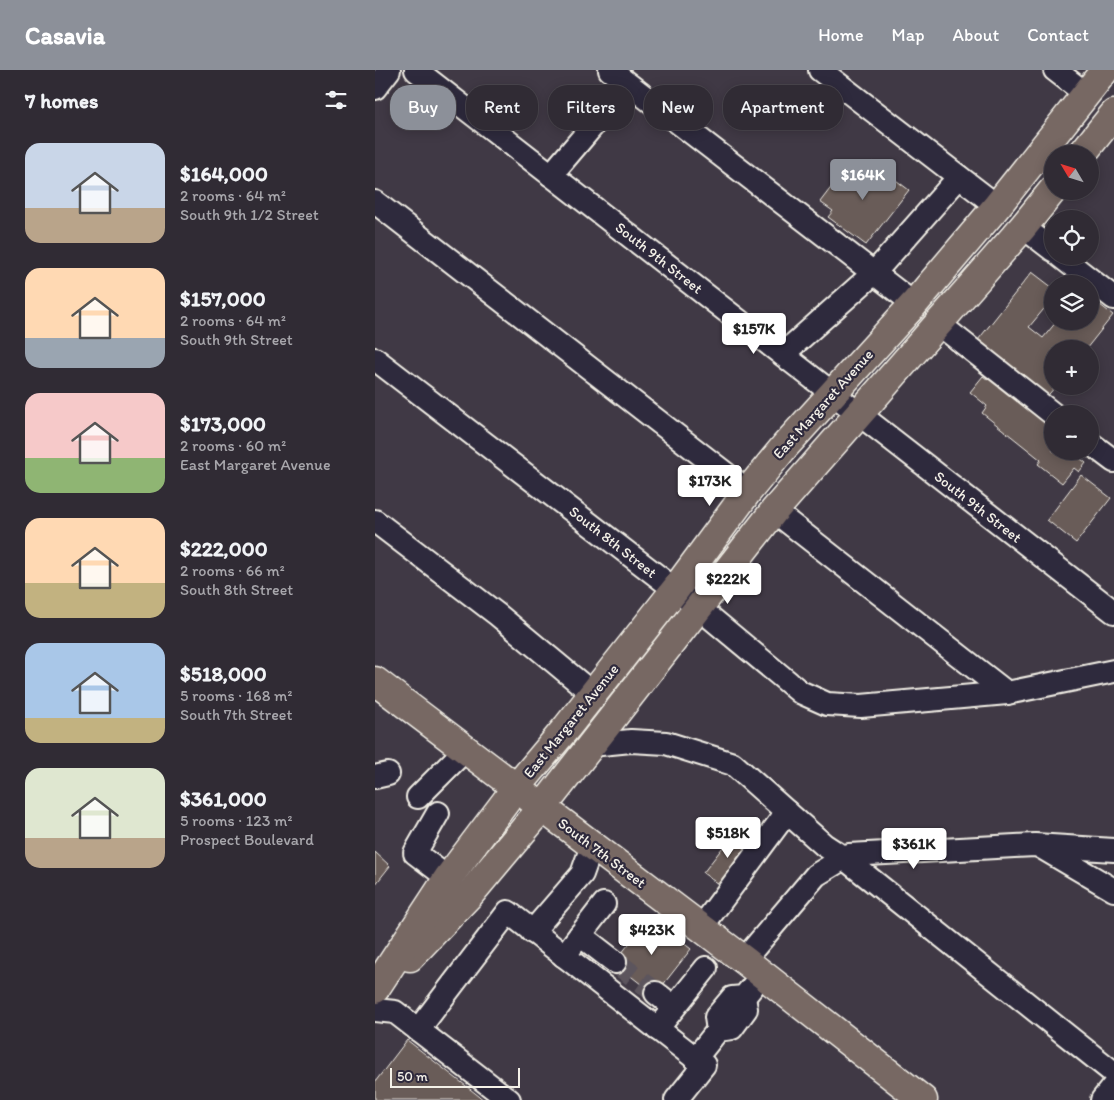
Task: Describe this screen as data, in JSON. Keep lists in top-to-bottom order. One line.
{"streets":{"main road":["East Margaret Avenue","South 7th Street"],"street":["South 9th Street","South 8th Street"]},"crossings":[["South 9th Street","East Margaret Avenue"],["East Margaret Avenue","South 8th Street"],["East Margaret Avenue","South 7th Street"]],"scale_bar":"50 m","north":"top left","page":{"header":"Casavia","nav":["Home","Map","About","Contact"],"heading":"7 homes","chip":["Buy","Rent","Filters","New","Apartment"],"list":[{"name":"$164,000","note":"2 rooms · 64 m² · South 9th 1/2 Street"},{"name":"$157,000","note":"2 rooms · 64 m² · South 9th Street"},{"name":"$173,000","note":"2 rooms · 60 m² · East Margaret Avenue"},{"name":"$222,000","note":"2 rooms · 66 m² · South 8th Street"},{"name":"$518,000","note":"5 rooms · 168 m² · South 7th Street"},{"name":"$361,000","note":"5 rooms · 123 m² · Prospect Boulevard"}],"map_buttons":["+","−"],"price":["$164K","$157K","$173K","$222K","$518K","$361K","$423K"],"scale":"50 m"}}
